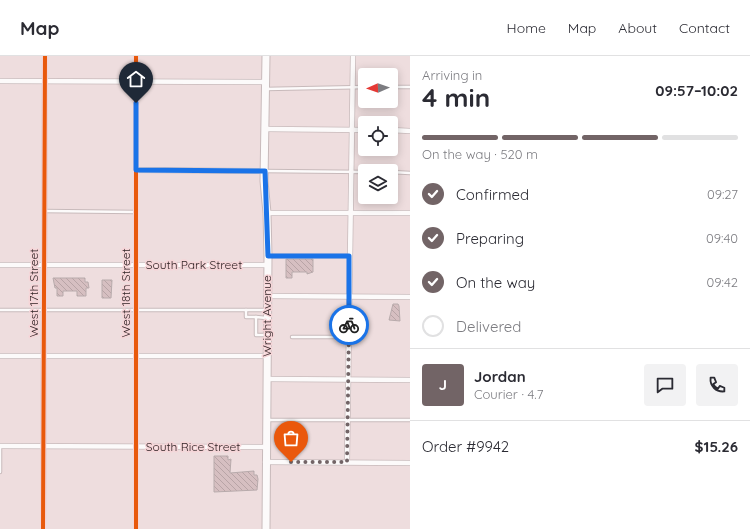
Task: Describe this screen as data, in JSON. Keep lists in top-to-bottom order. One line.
{"streets":{"main road":["Wright Avenue"],"street":["South Park Street","West 17th Street","West 18th Street","South Rice Street"]},"crossings":[["South Park Street","West 17th Street"],["South Park Street","West 18th Street"],["South Park Street","Wright Avenue"],["West 17th Street","South Rice Street"],["West 18th Street","South Rice Street"],["Wright Avenue","South Rice Street"]],"north":"left","page":{"header":"Map","nav":["Home","Map","About","Contact"],"heading":["4 min","Arriving in","09:57–10:02"],"panel":["Jordan","Courier · 4.7","Order #9942","$15.26"],"bar":"On the way · 520 m","list":[["Confirmed","09:27"],["Preparing","09:40"],["On the way","09:42"],"Delivered"],"round":"J"}}
